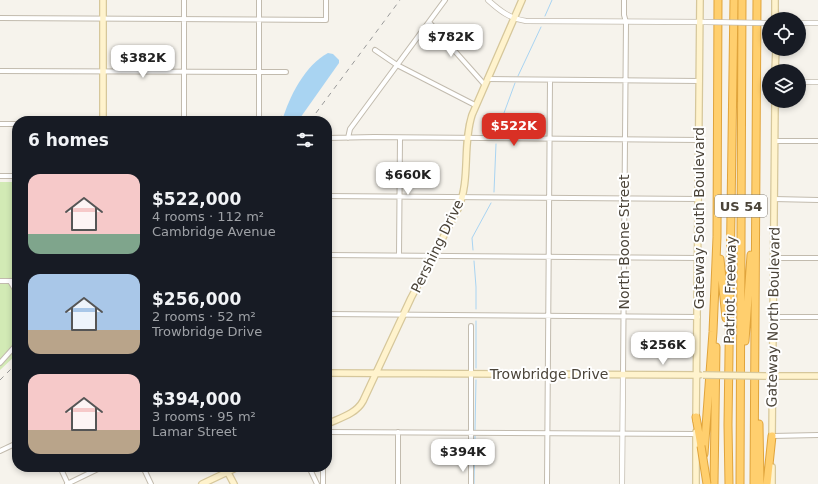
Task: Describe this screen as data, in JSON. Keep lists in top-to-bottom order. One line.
{"streets":{"highway":["US 54","Patriot Freeway"],"main road":["Gateway South Boulevard","Pershing Drive","Gateway North Boulevard","Trowbridge Drive"],"street":["North Boone Street"]},"crossings":[["Gateway South Boulevard","Trowbridge Drive"],["North Boone Street","Trowbridge Drive"],["Pershing Drive","Trowbridge Drive"],["Gateway North Boulevard","Trowbridge Drive"]],"page":{"price":["$782K","$382K","$522K","$660K","$256K","$394K"],"heading":"6 homes","list":[{"name":"$522,000","note":"4 rooms · 112 m² · Cambridge Avenue"},{"name":"$256,000","note":"2 rooms · 52 m² · Trowbridge Drive"},{"name":"$394,000","note":"3 rooms · 95 m² · Lamar Street"}]}}
